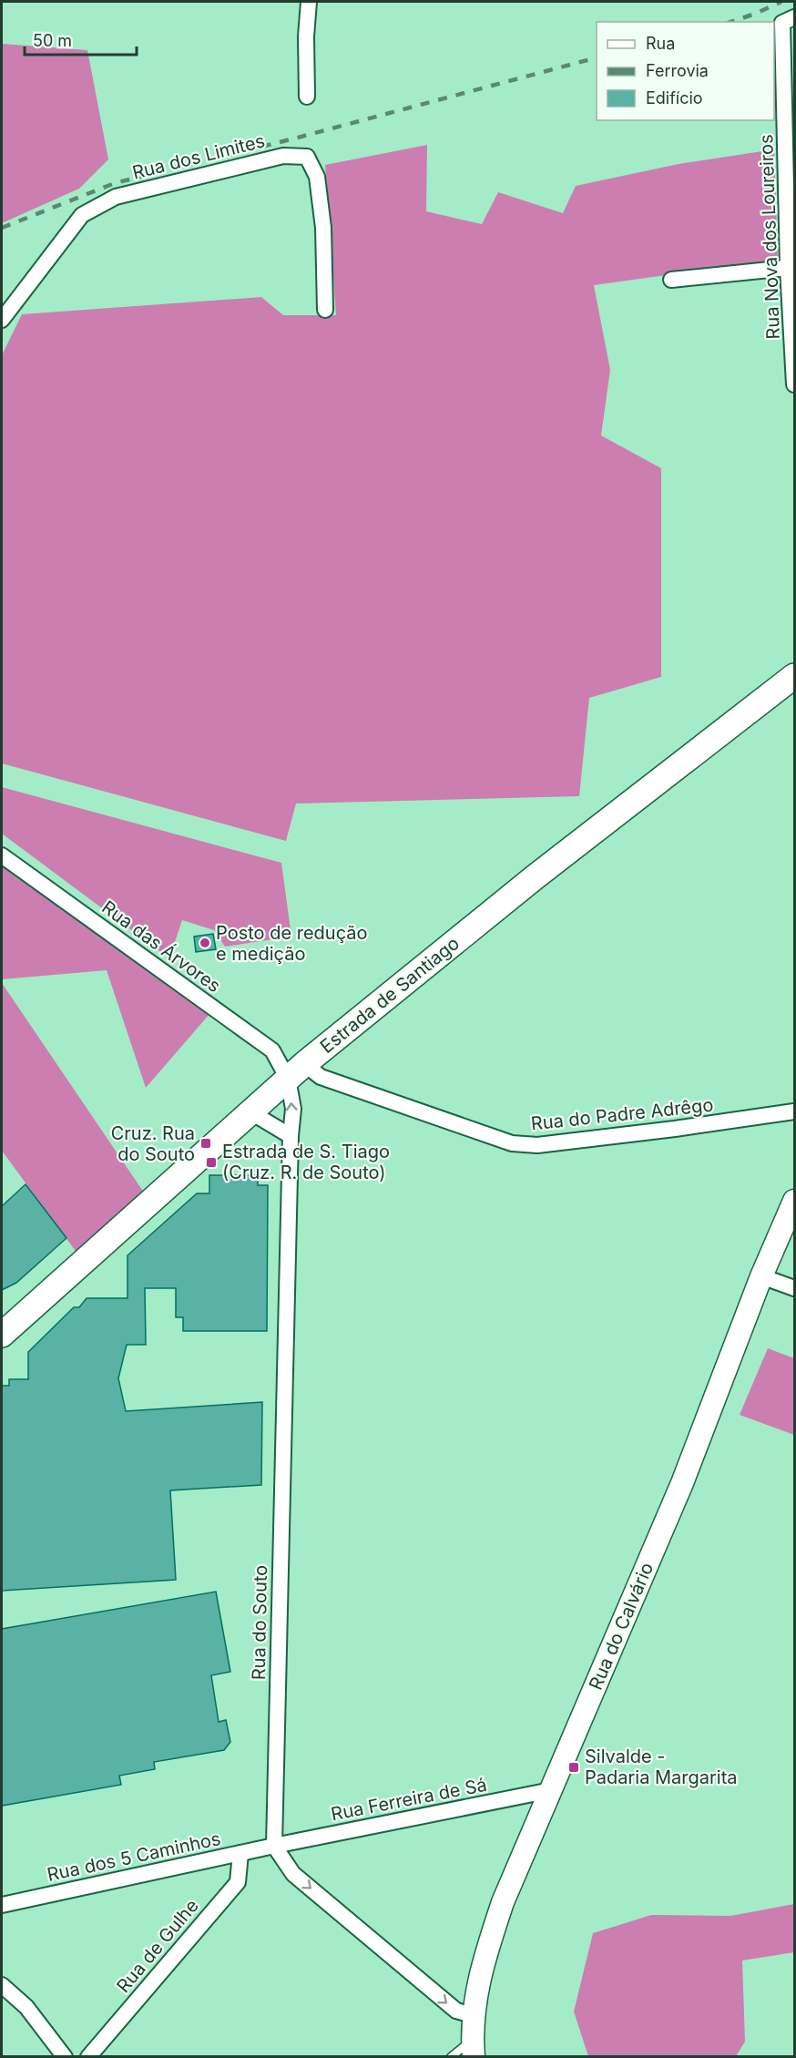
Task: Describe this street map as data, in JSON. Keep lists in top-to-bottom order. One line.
{"streets":{"main road":["Estrada de Santiago","Rua do Calvário"],"street":["Rua dos Limites","Rua Nova dos Loureiros","Rua das Árvores","Rua do Padre Adrêgo","Rua do Souto","Rua Ferreira de Sá","Rua dos 5 Caminhos","Rua de Gulhe"]},"crossings":[["Rua das Árvores","Estrada de Santiago"],["Rua das Árvores","Rua do Padre Adrêgo"],["Rua das Árvores","Rua do Souto"],["Estrada de Santiago","Rua do Padre Adrêgo"],["Estrada de Santiago","Rua do Souto"],["Rua do Padre Adrêgo","Rua do Souto"],["Rua do Souto","Rua Ferreira de Sá"],["Rua do Souto","Rua dos 5 Caminhos"],["Rua do Calvário","Rua Ferreira de Sá"],["Rua Ferreira de Sá","Rua dos 5 Caminhos"],["Rua dos 5 Caminhos","Rua de Gulhe"]],"places":{"other":["Posto de redução e medição"],"transit":["Cruz. Rua do Souto","Estrada de S. Tiago (Cruz. R. de Souto)","Silvalde - Padaria Margarita"]},"legend":["Rua","Ferrovia","Edifício"],"scale_bar":"50 m"}
